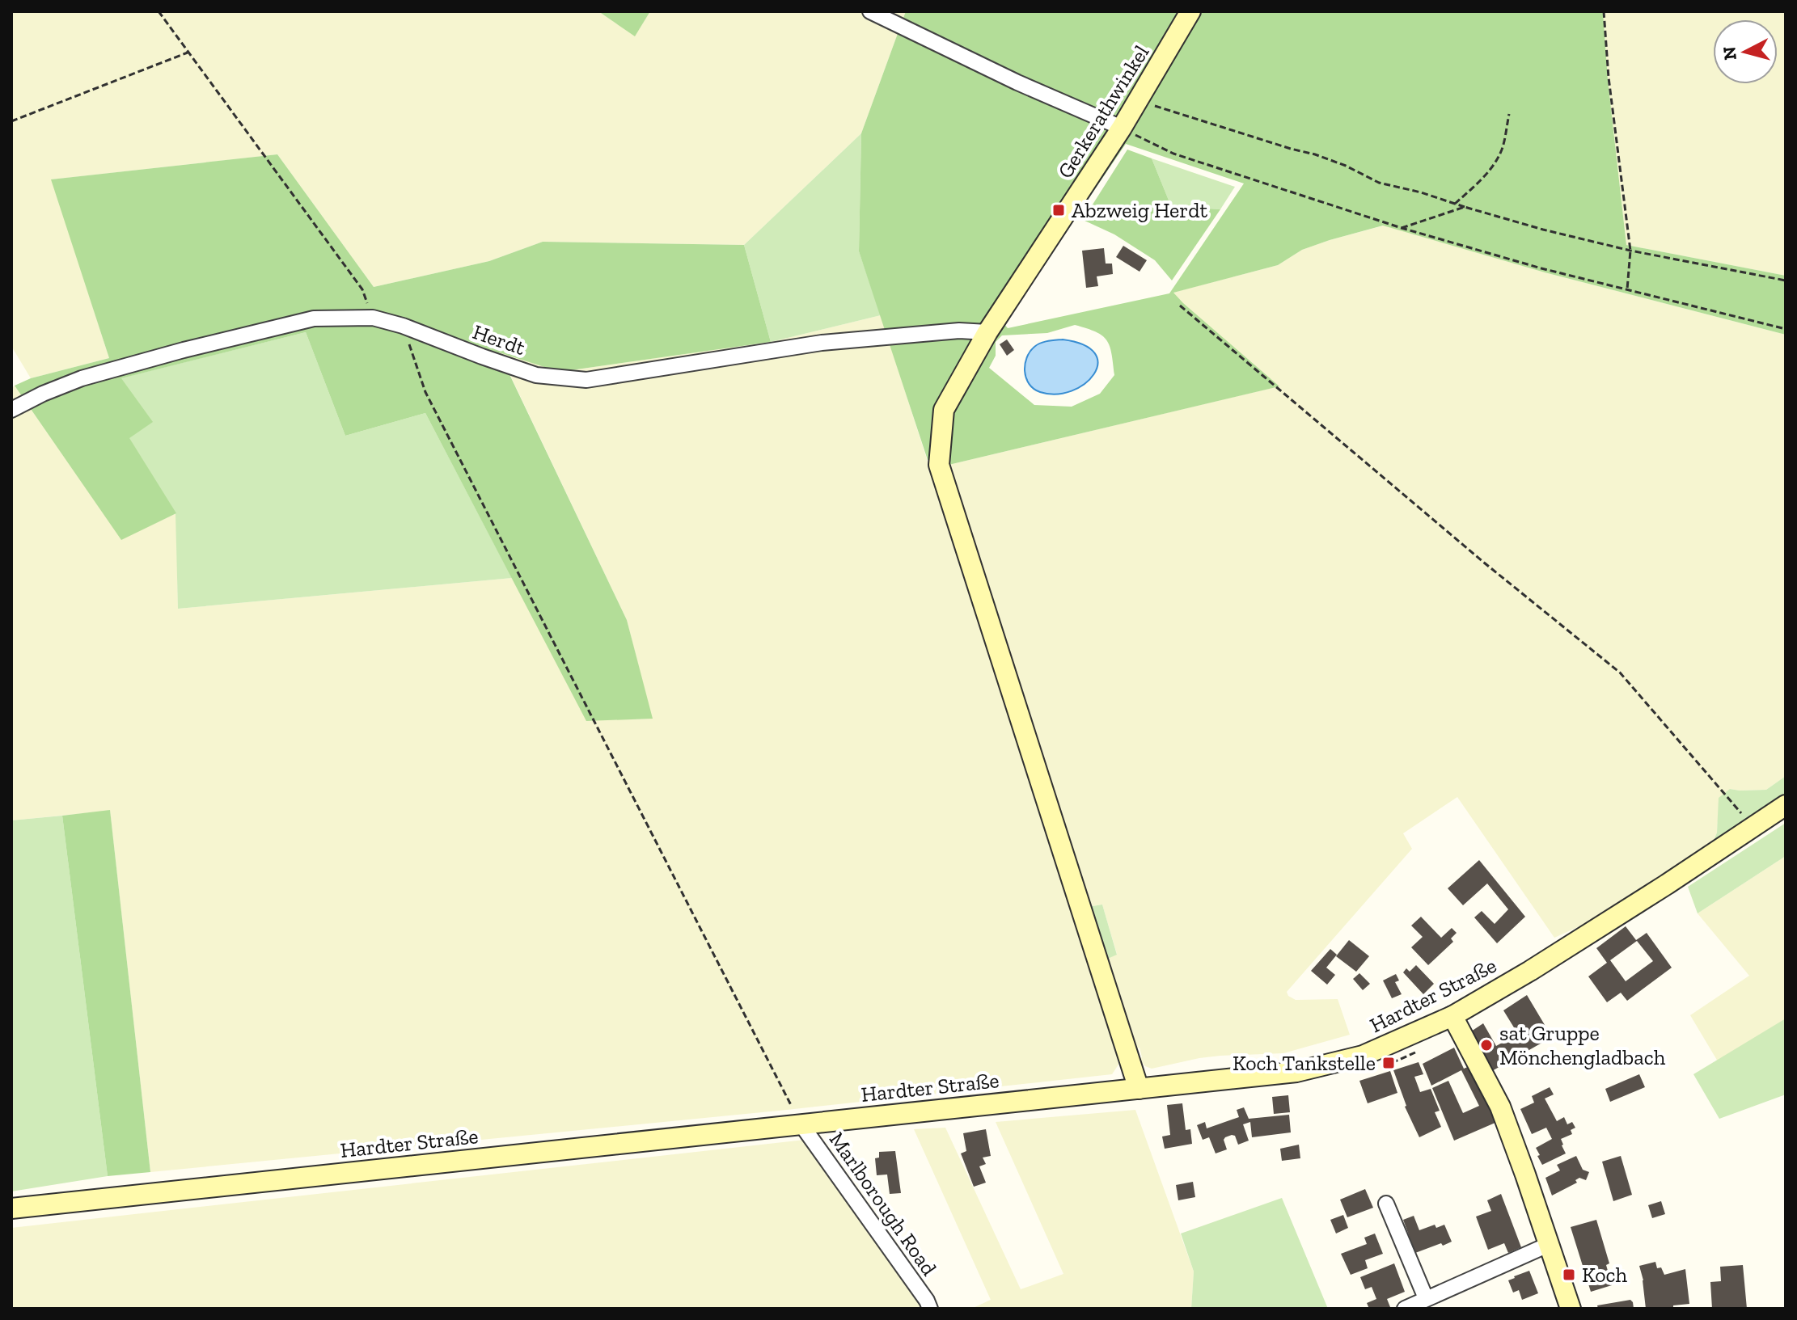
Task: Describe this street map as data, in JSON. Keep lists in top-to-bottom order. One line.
{"streets":{"main road":["Gerkerathwinkel","Hardter Straße"],"street":["Herdt","Marlborough Road"]},"crossings":[["Gerkerathwinkel","Herdt"],["Gerkerathwinkel","Hardter Straße"],["Hardter Straße","Marlborough Road"]],"places":{"transit":["Abzweig Herdt","Koch Tankstelle","Koch"],"other":["sat Gruppe Mönchengladbach"]},"north":"left"}
